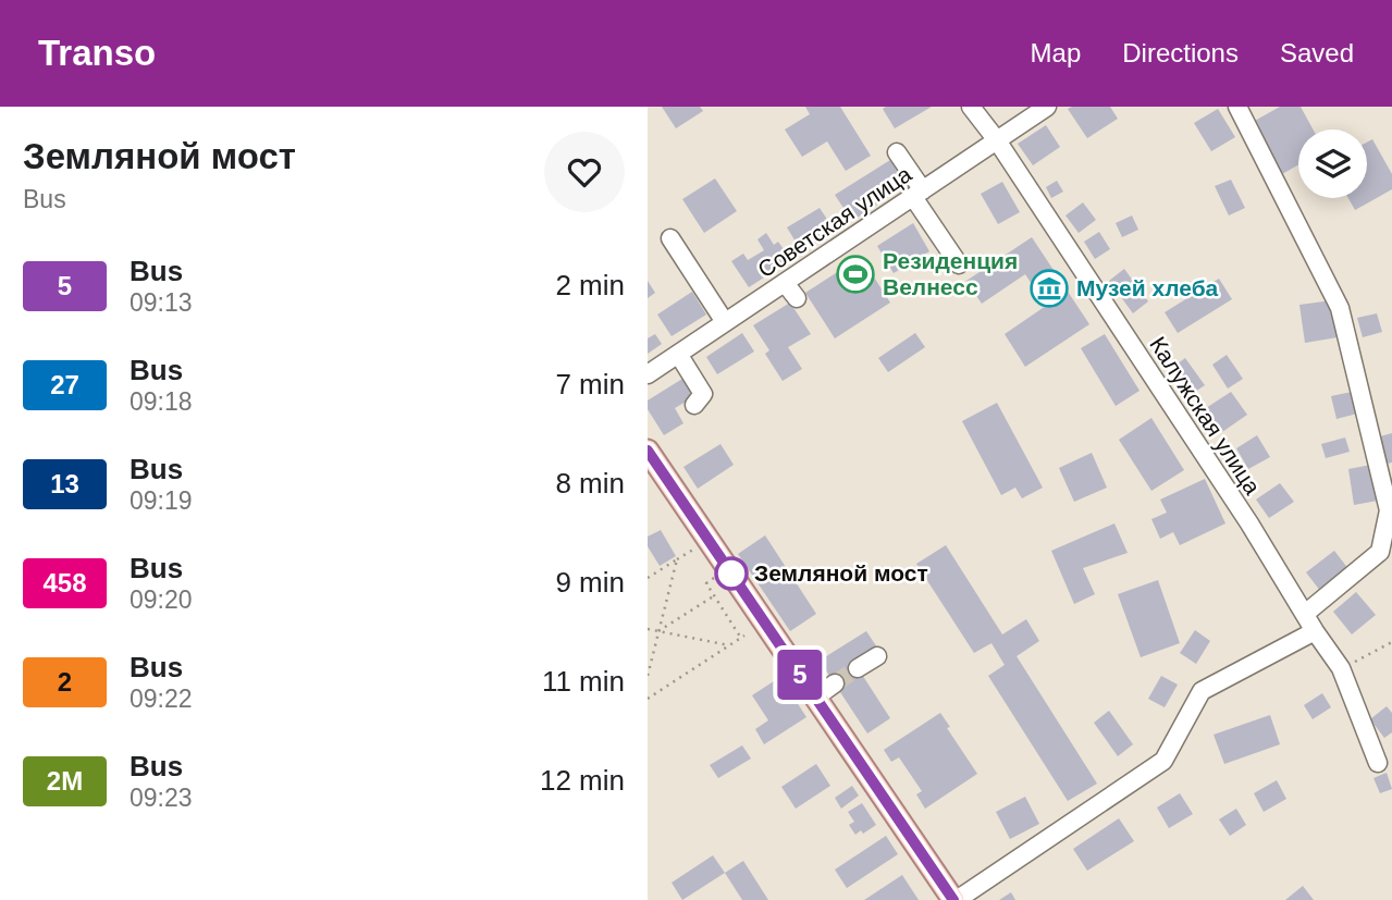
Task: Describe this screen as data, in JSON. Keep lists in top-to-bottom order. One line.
{"streets":{"street":["Советская улица","Калужская улица"]},"crossings":[["Советская улица","Калужская улица"]],"places":{"sports":["Резиденция Велнесс"],"museum":["Музей хлеба"],"other":["Земляной мост"]},"lines":["bus line 5"],"page":{"header":"Transo","nav":["Map","Directions","Saved"],"heading":["Земляной мост","Bus"],"on_map":"5","list":[{"mark":"5","name":"Bus","note":"09:13","value":"2 min"},{"mark":"27","name":"Bus","note":"09:18","value":"7 min"},{"mark":"13","name":"Bus","note":"09:19","value":"8 min"},{"mark":"458","name":"Bus","note":"09:20","value":"9 min"},{"mark":"2","name":"Bus","note":"09:22","value":"11 min"},{"mark":"2М","name":"Bus","note":"09:23","value":"12 min"}]}}
